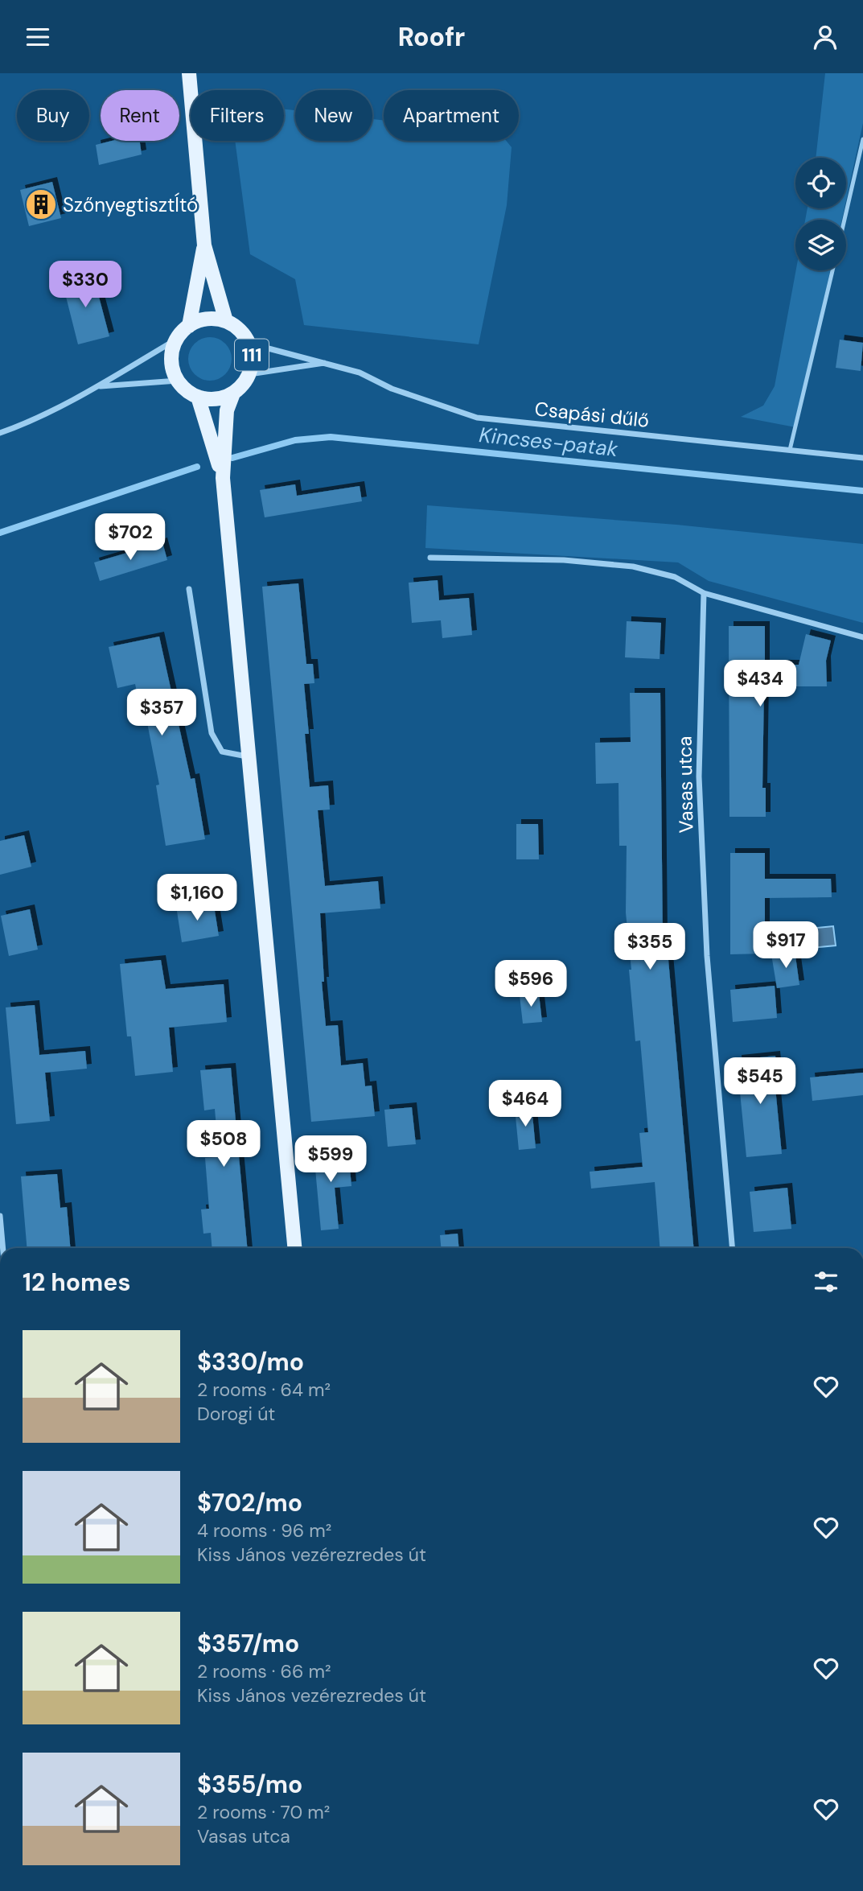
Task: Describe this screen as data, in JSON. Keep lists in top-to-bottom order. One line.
{"streets":{"main road":["111"],"street":["Csapási dűlő","Vasas utca"]},"crossings":[["111","Csapási dűlő"]],"water":["Kincses-patak"],"places":{"building":["SzőnyegtisztÍtó"]},"page":{"header":"Roofr","chip":["Buy","Rent","Filters","New","Apartment"],"price":["$330","$702","$434","$357","$1,160","$917","$355","$596","$545","$464","$508","$599"],"heading":"12 homes","list":[{"name":"$330/mo","note":"2 rooms · 64 m² · Dorogi út"},{"name":"$702/mo","note":"4 rooms · 96 m² · Kiss János vezérezredes út"},{"name":"$357/mo","note":"2 rooms · 66 m² · Kiss János vezérezredes út"},{"name":"$355/mo","note":"2 rooms · 70 m² · Vasas utca"}]}}
